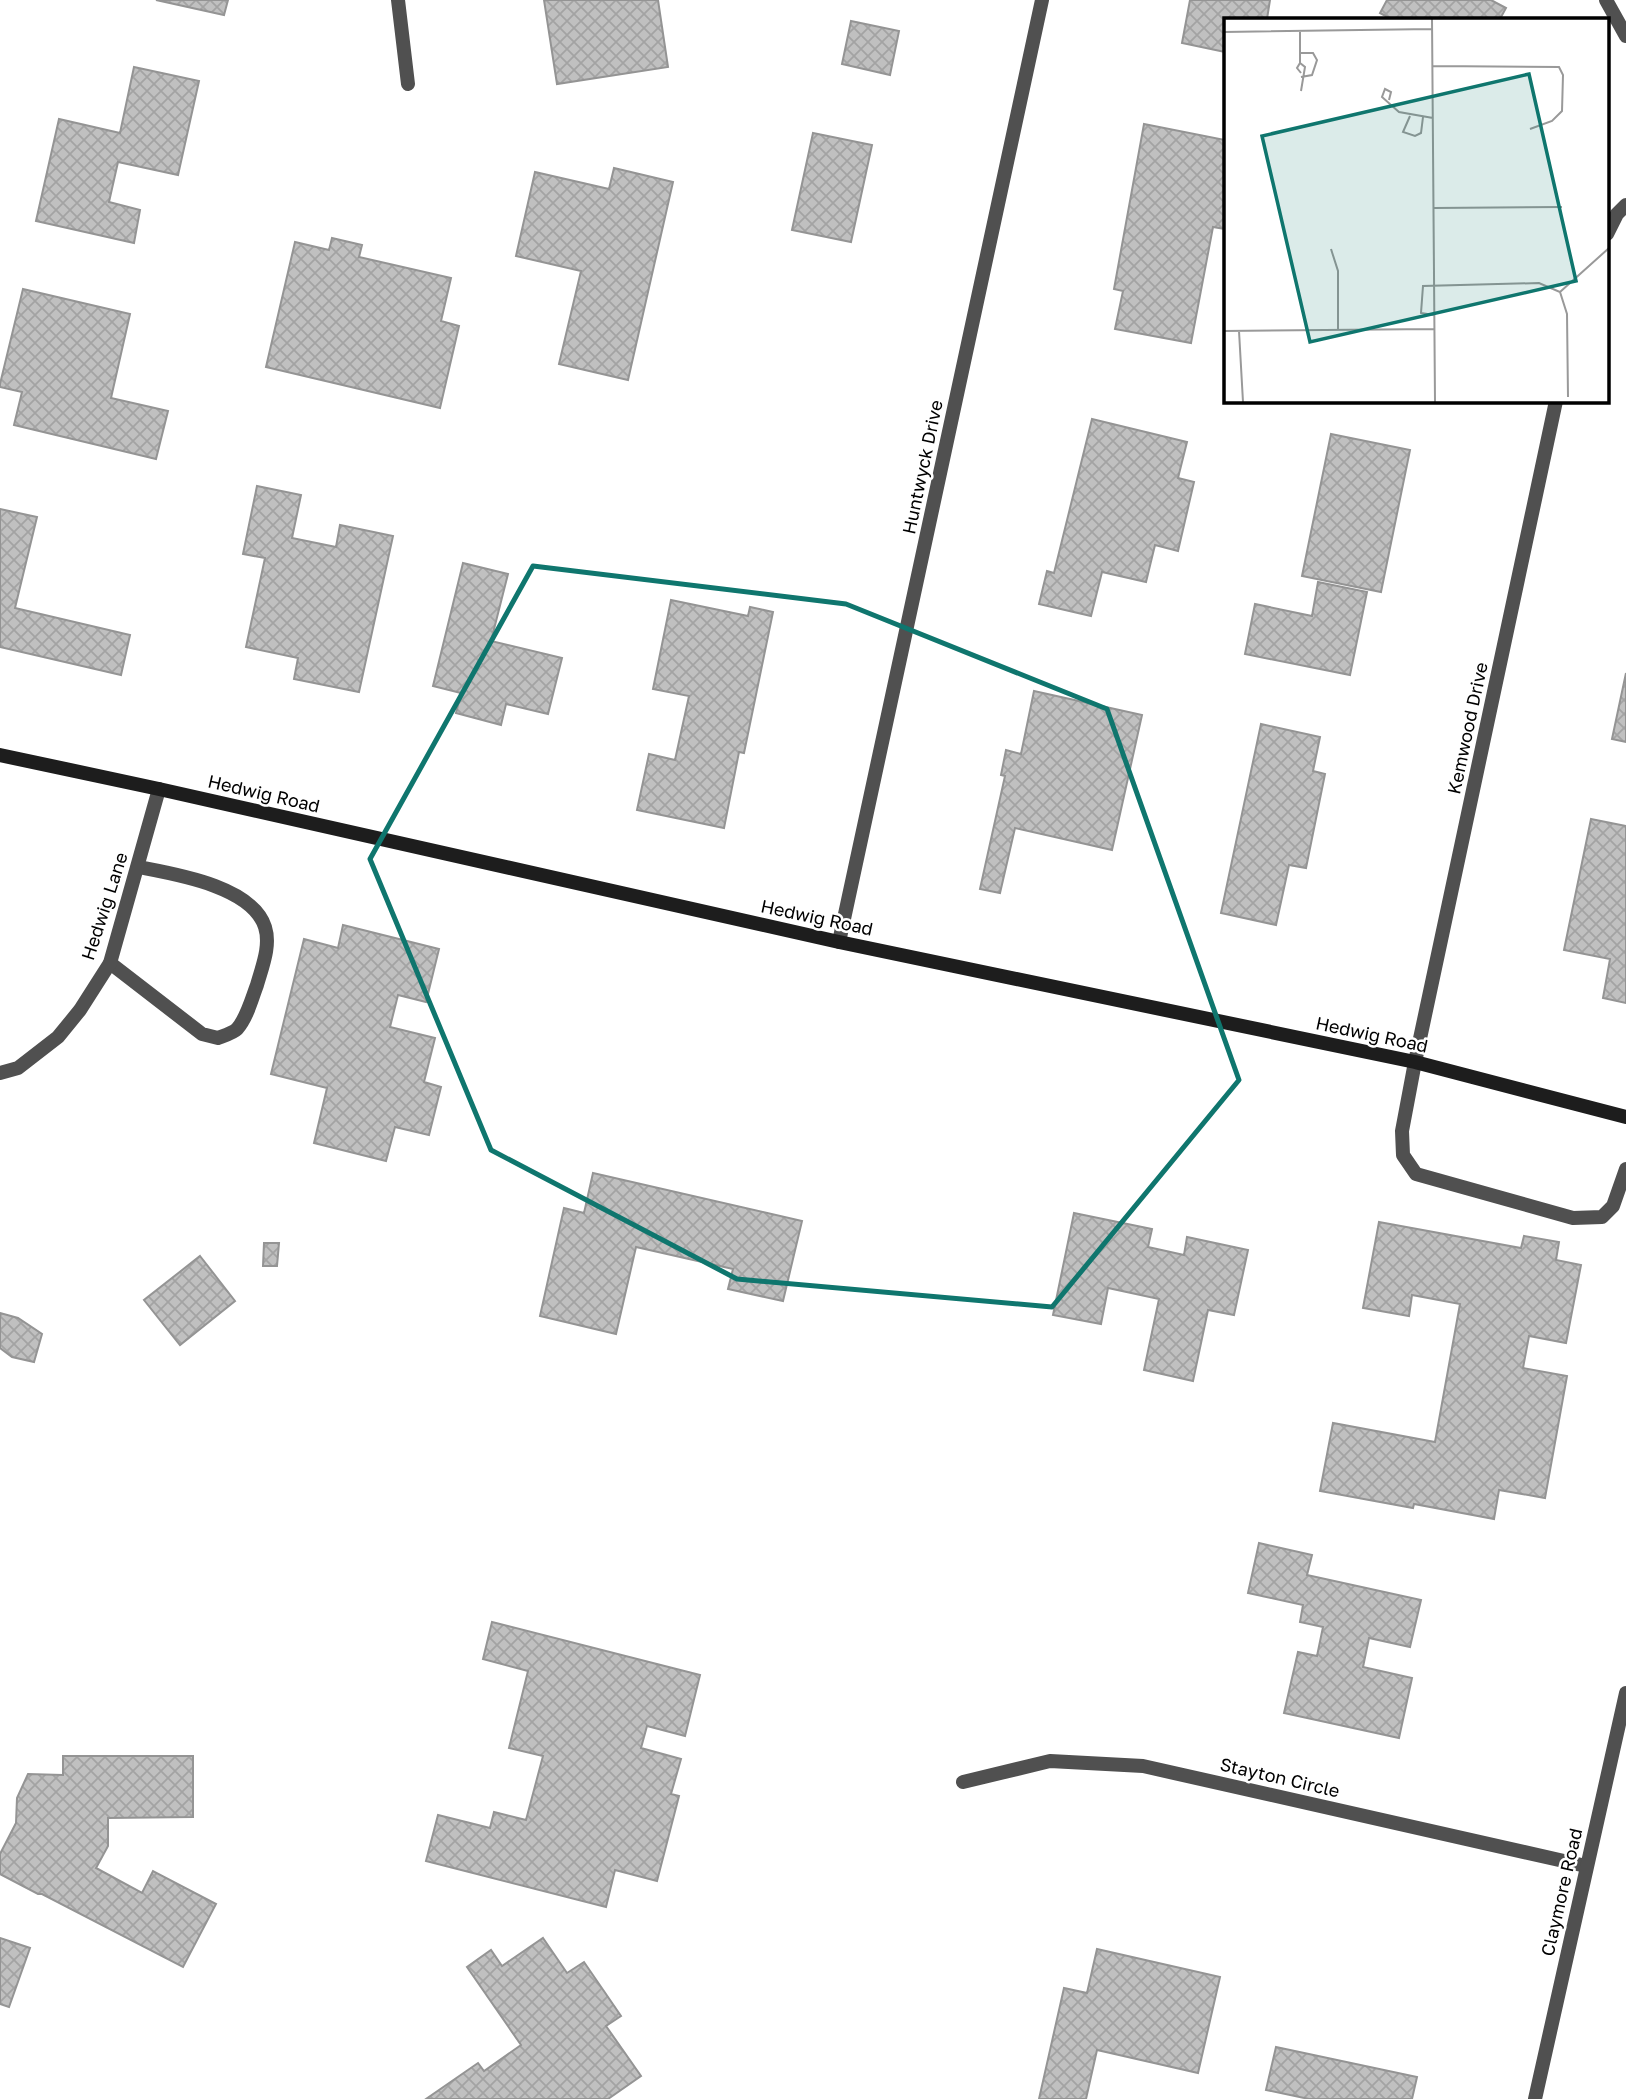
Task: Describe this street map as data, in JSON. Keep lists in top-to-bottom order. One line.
{"streets":{"street":["Huntwyck Drive","Kemwood Drive","Hedwig Road","Hedwig Lane","Stayton Circle","Claymore Road"]},"crossings":[["Huntwyck Drive","Hedwig Road"],["Kemwood Drive","Hedwig Road"],["Hedwig Road","Hedwig Lane"],["Stayton Circle","Claymore Road"]]}
